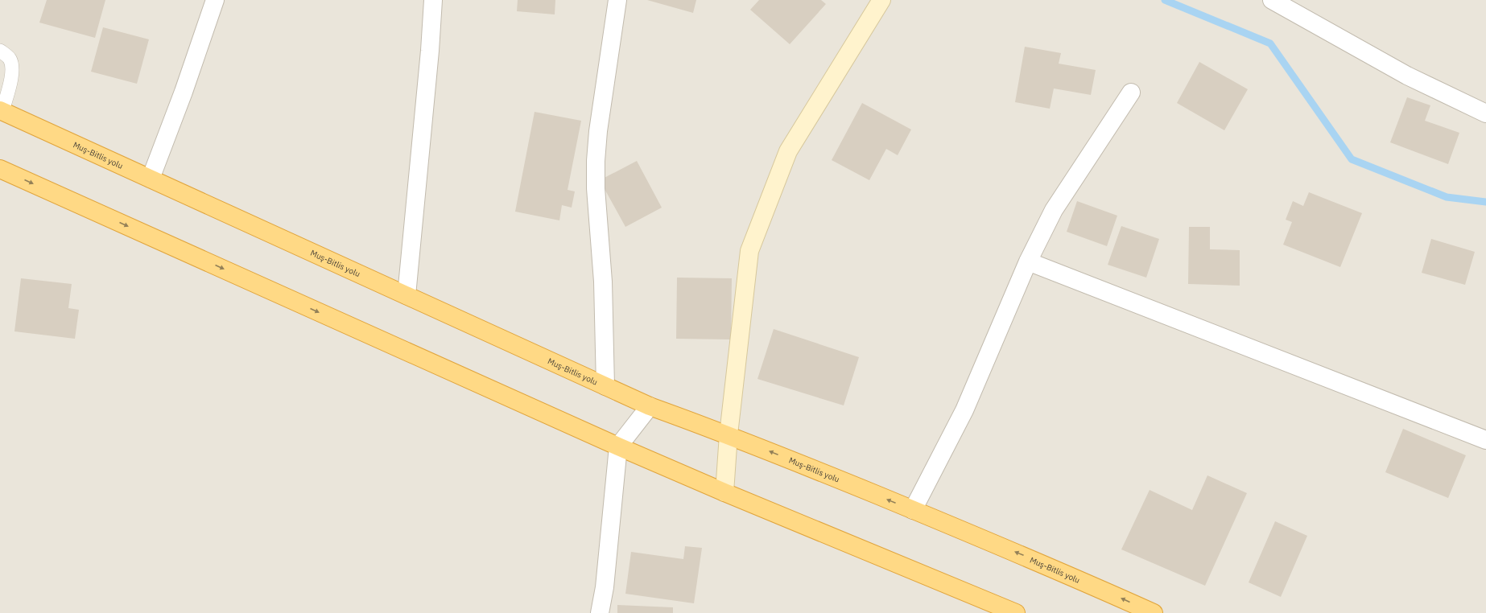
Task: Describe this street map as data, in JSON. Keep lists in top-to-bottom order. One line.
{"streets":{"highway":["Muş-Bitlis yolu"]}}
